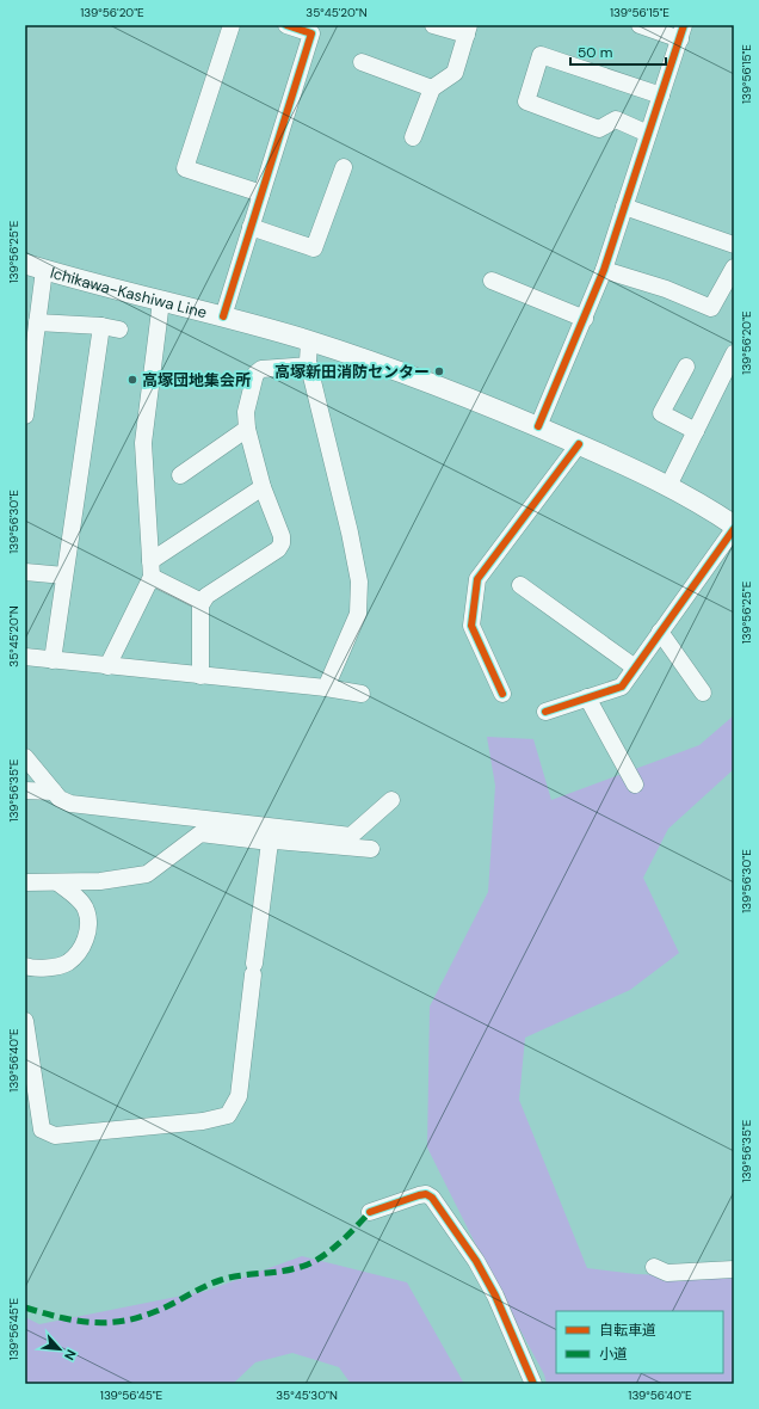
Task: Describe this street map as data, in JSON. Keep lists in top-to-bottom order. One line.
{"streets":{"main road":["Ichikawa-Kashiwa Line"]},"places":["高塚新田消防センター","高塚団地集会所"],"legend":["自転車道","小道"],"scale_bar":"50 m","north":"bottom right","coordinates":["139°56'20\"E","35°45'20\"N","139°56'15\"E","139°56'25\"E","139°56'30\"E","139°56'35\"E","139°56'40\"E","139°56'45\"E","35°45'30\"N"]}
